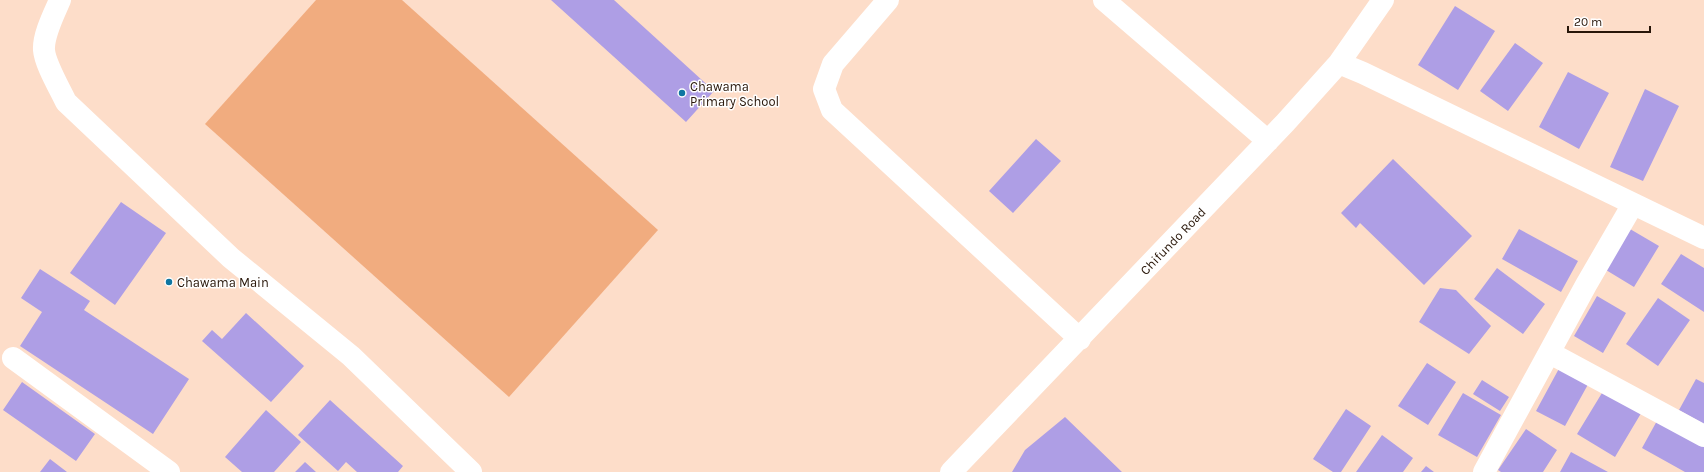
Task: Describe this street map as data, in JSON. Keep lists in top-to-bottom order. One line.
{"streets":{"street":["Chifundo Road"]},"places":["Chawama Primary School","Chawama Main"],"scale_bar":"20 m"}
